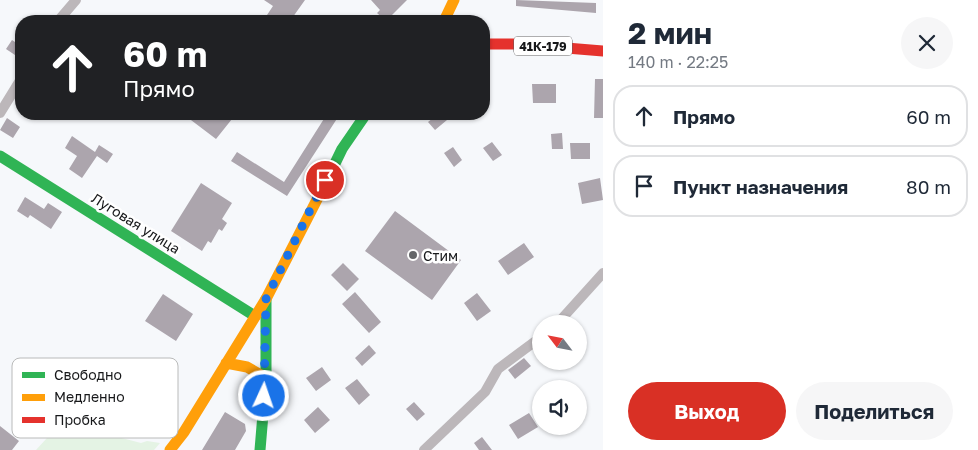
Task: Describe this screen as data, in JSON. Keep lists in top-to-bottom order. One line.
{"streets":{"main road":["41К-179","Луговая улица"]},"places":["Стим"],"legend":["Свободно","Медленно","Пробка"],"north":"top left","page":{"heading":["2 мин","140 m · 22:25"],"turn":["60 m","Прямо"],"list":[{"name":"Прямо","value":"60 m"},{"name":"Пункт назначения","value":"80 m"}],"buttons":["Выход","Поделиться"]}}
